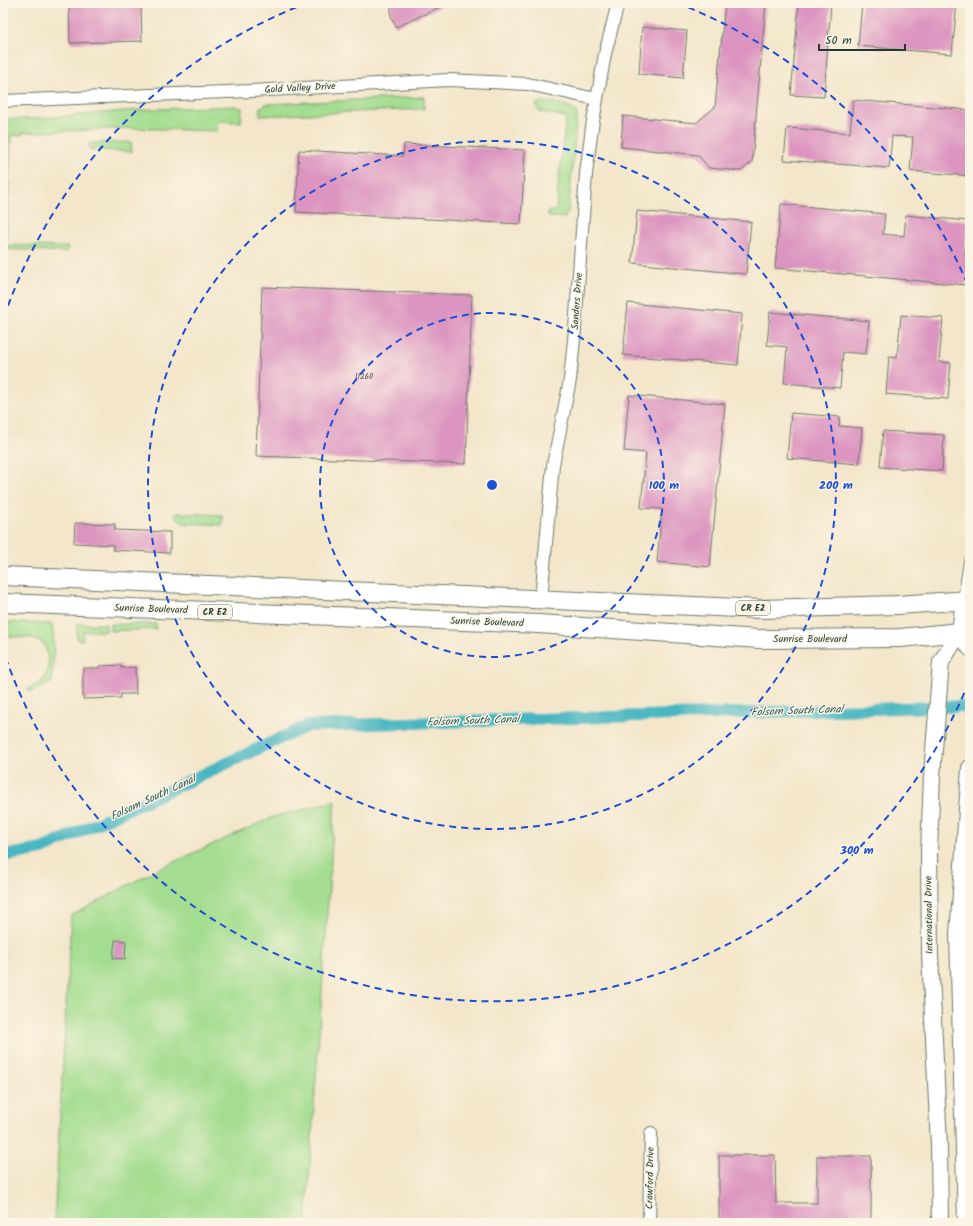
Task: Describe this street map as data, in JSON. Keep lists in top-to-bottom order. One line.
{"streets":{"main road":["CR E2","Sunrise Boulevard","International Drive"],"street":["Gold Valley Drive","Sanders Drive","Crawford Drive"]},"crossings":[["Gold Valley Drive","Sanders Drive"],["Sanders Drive","CR E2"],["Sunrise Boulevard","International Drive"]],"water":["Folsom South Canal"],"house_numbers":["11260"],"scale_bar":"50 m","rings":["100 m","200 m","300 m"]}
